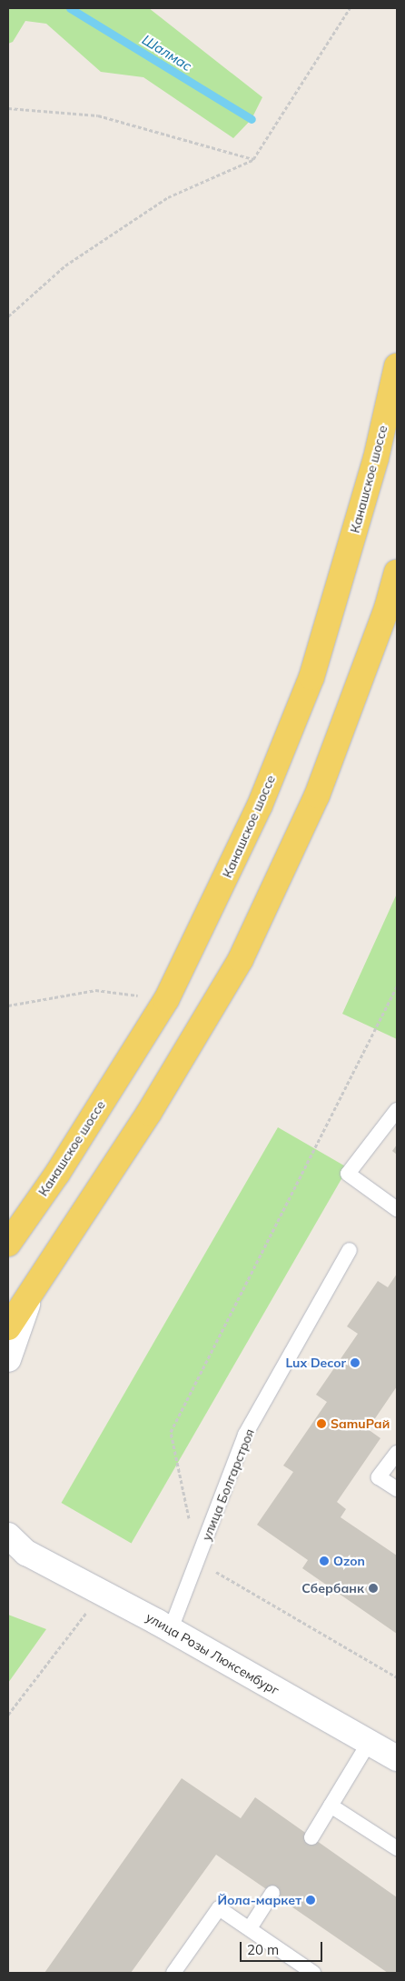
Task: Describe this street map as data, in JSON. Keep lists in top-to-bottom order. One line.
{"streets":{"main road":["Канашское шоссе"],"street":["улица Розы Люксембург"],"lane":["улица Болгарстроя"]},"crossings":[["улица Болгарстроя","улица Розы Люксембург"]],"water":["Шалмас"],"places":["Lux Decor","SamuРай","Ozon","Сбербанк","Йола-маркет"],"scale_bar":"20 m"}
